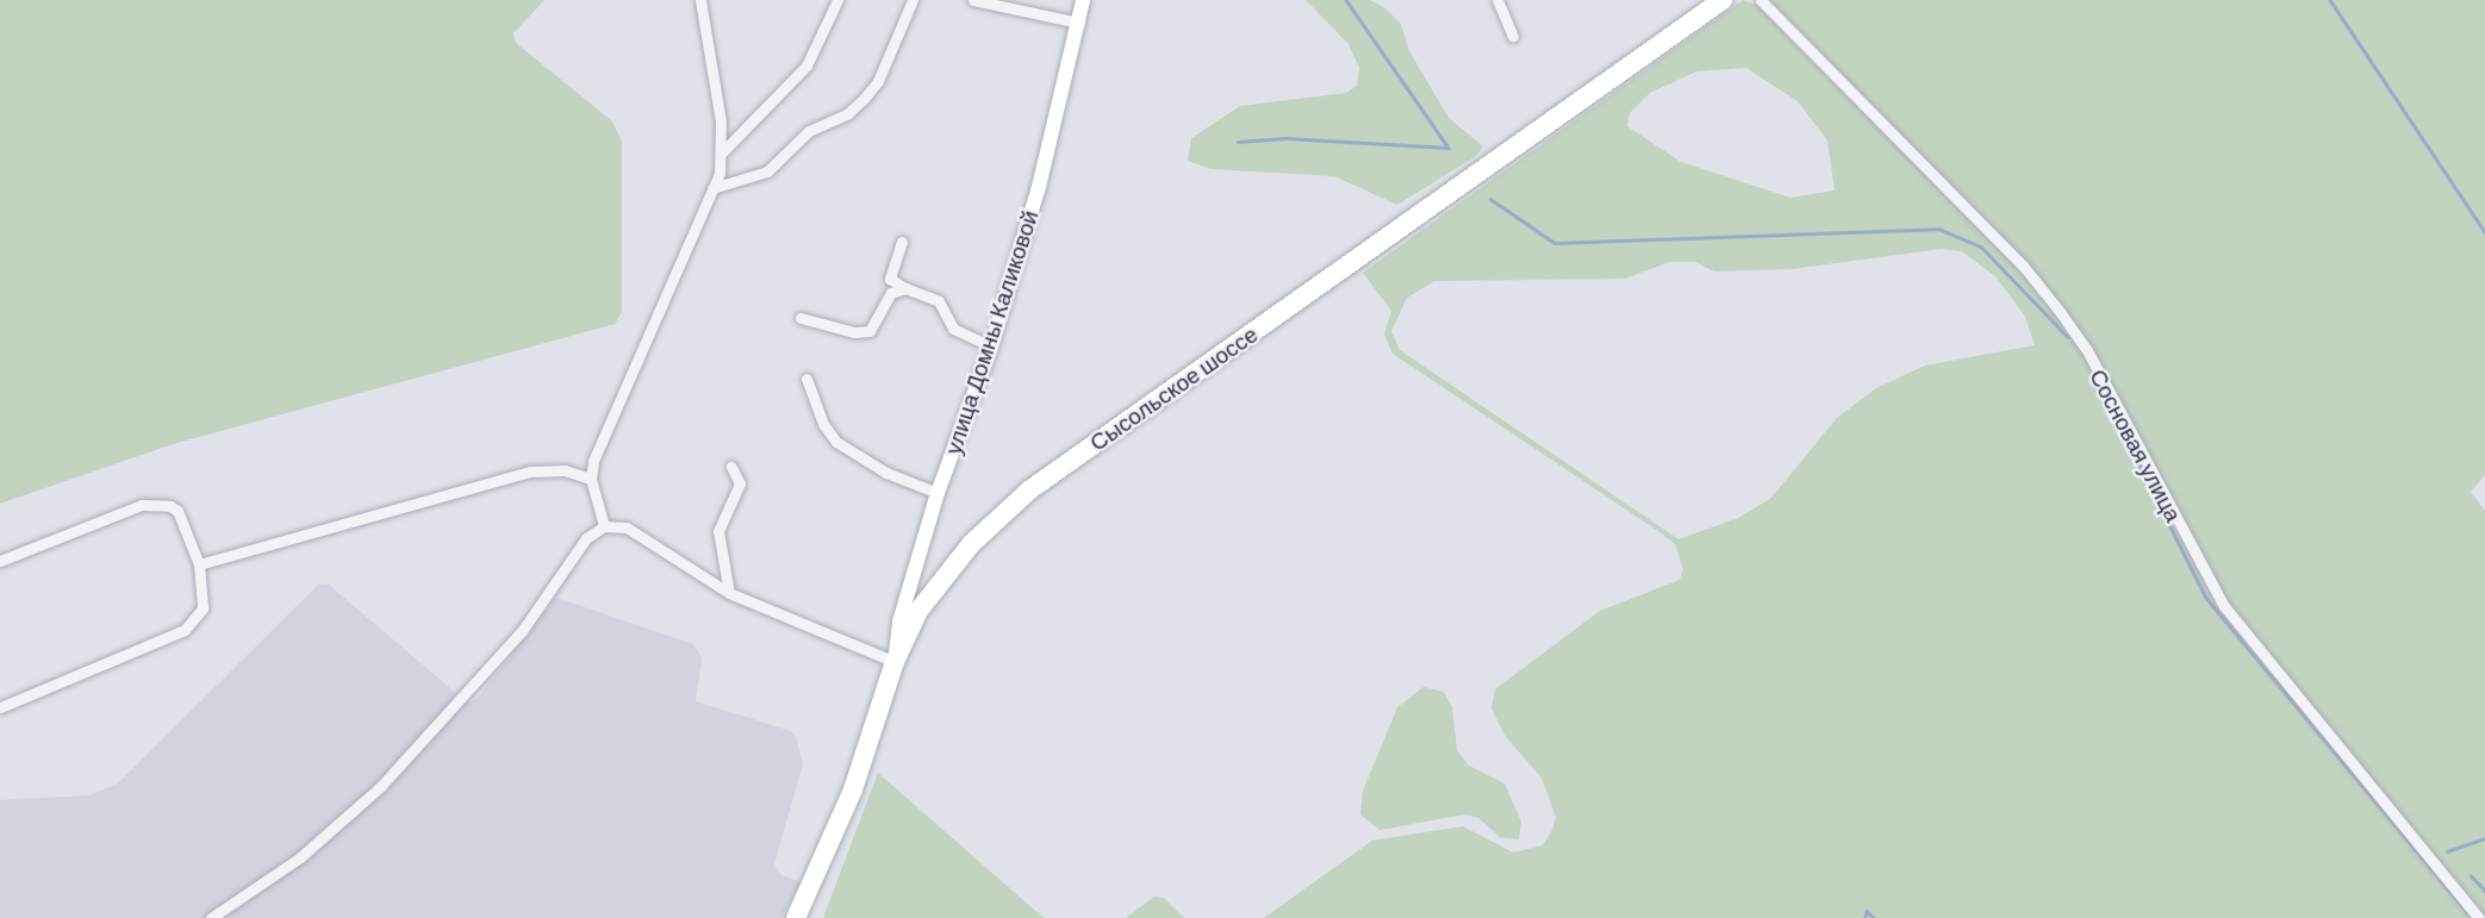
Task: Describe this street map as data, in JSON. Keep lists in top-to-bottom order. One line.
{"streets":{"highway":["Сысольское шоссе"],"main road":["улица Домны Каликовой"],"street":["Сосновая улица"]},"crossings":[["улица Домны Каликовой","Сысольское шоссе"]]}
